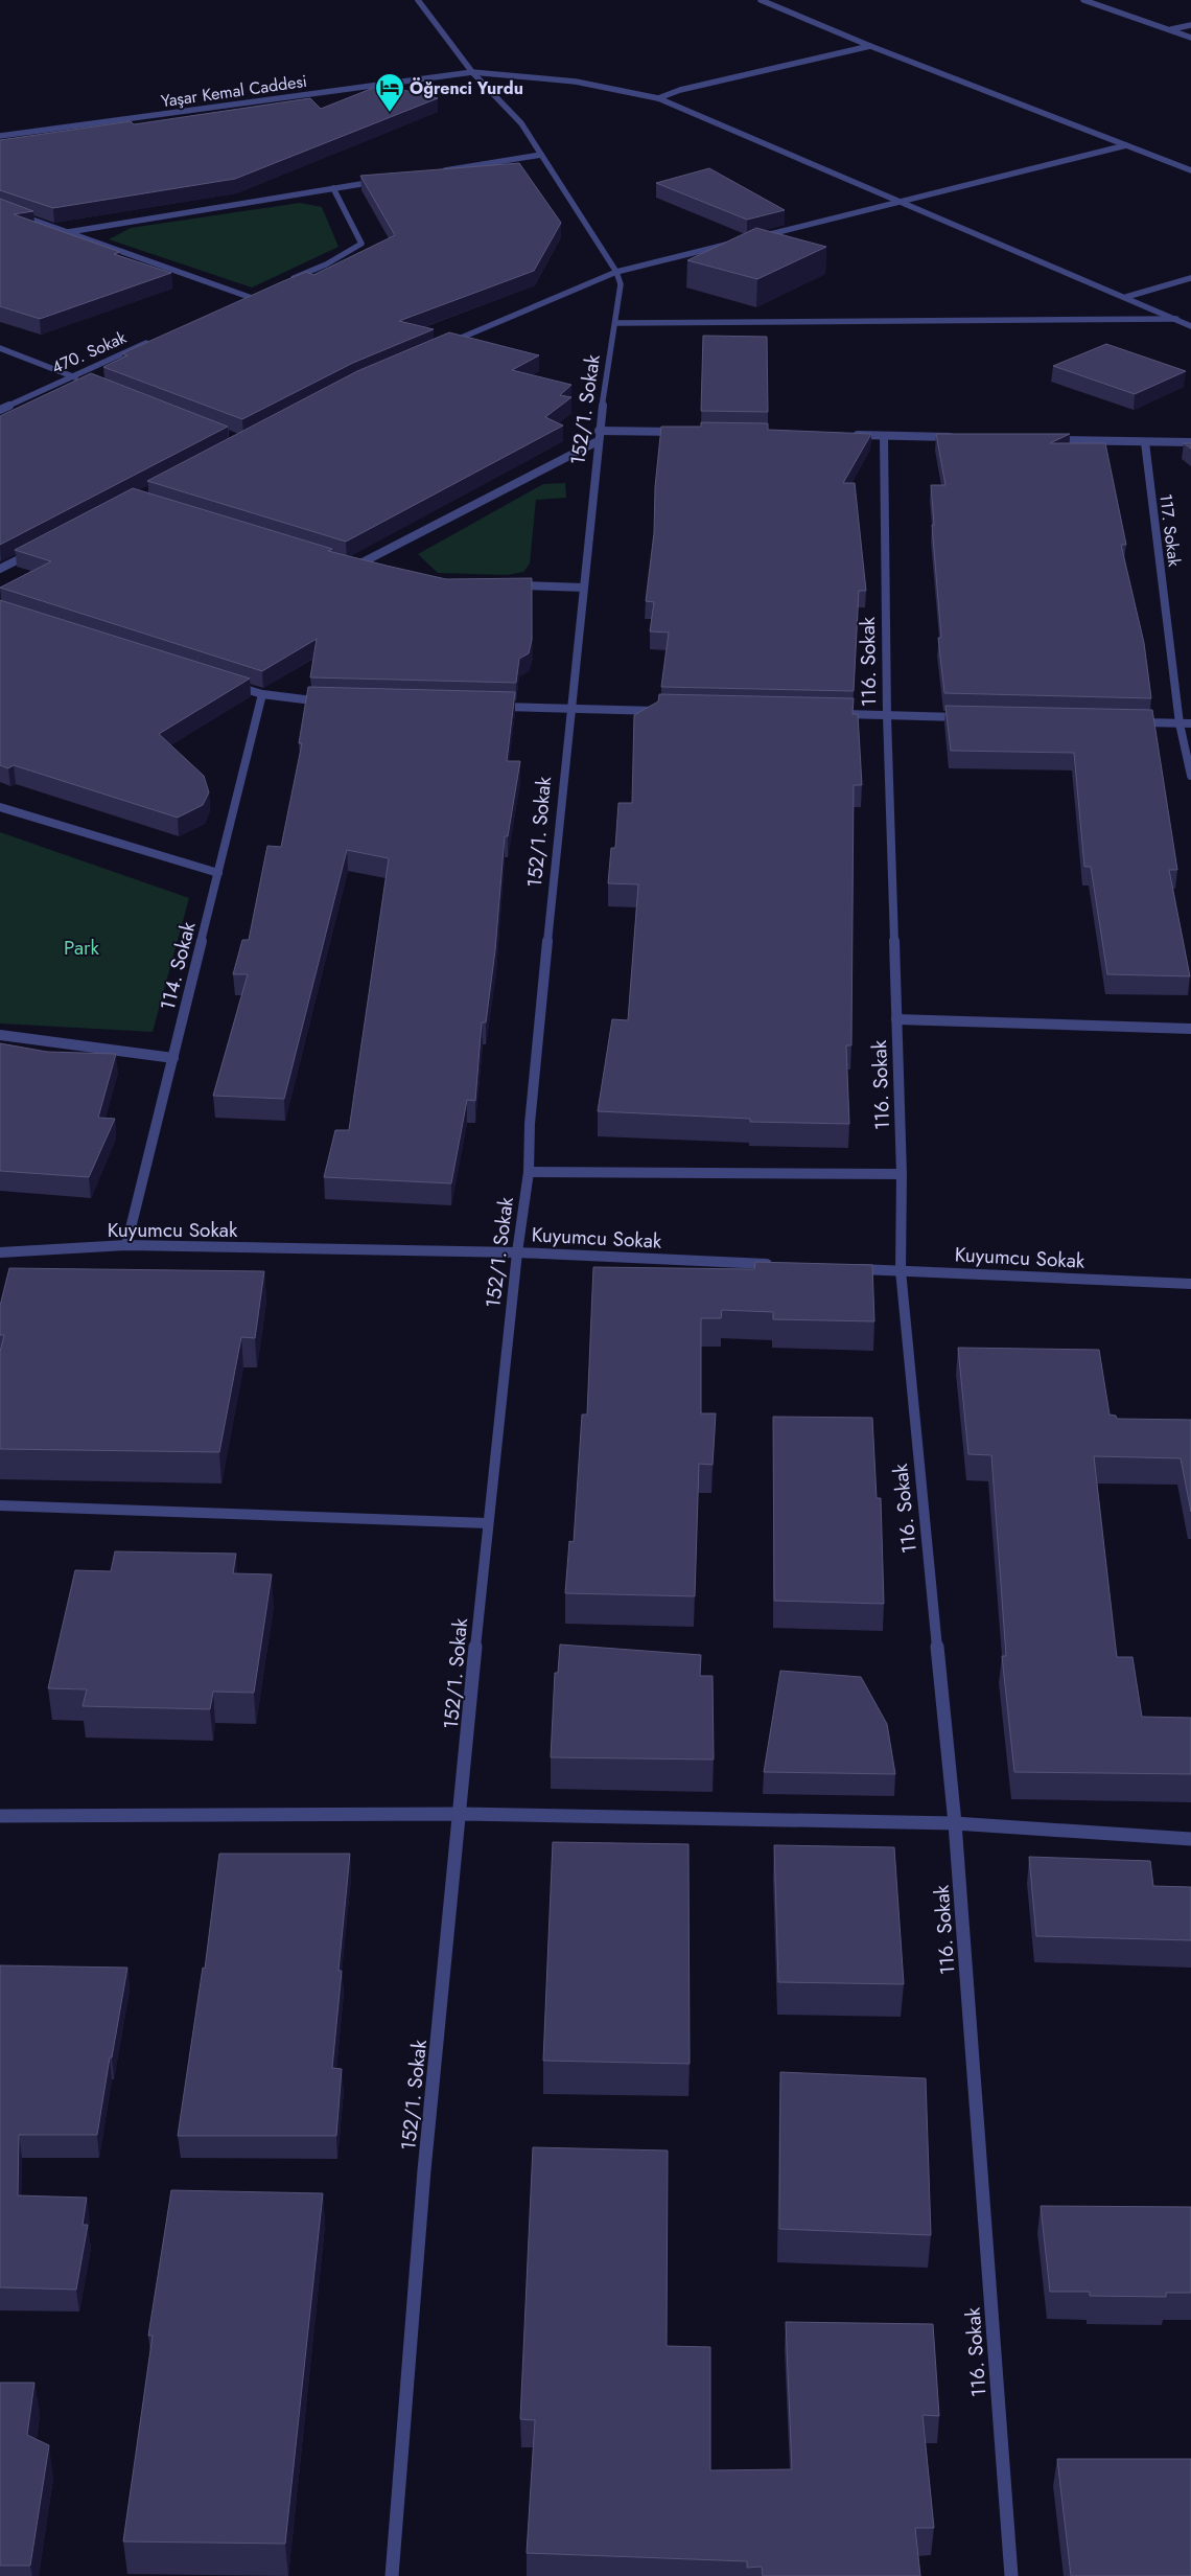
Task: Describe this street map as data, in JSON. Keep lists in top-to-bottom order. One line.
{"streets":{"street":["Yaşar Kemal Caddesi","470. Sokak","152/1. Sokak","117. Sokak","116. Sokak","114. Sokak","Kuyumcu Sokak"]},"crossings":[["Yaşar Kemal Caddesi","152/1. Sokak"],["152/1. Sokak","Kuyumcu Sokak"],["116. Sokak","Kuyumcu Sokak"],["114. Sokak","Kuyumcu Sokak"]],"parks":["Park"],"places":{"hotel":["Öğrenci Yurdu"]}}
